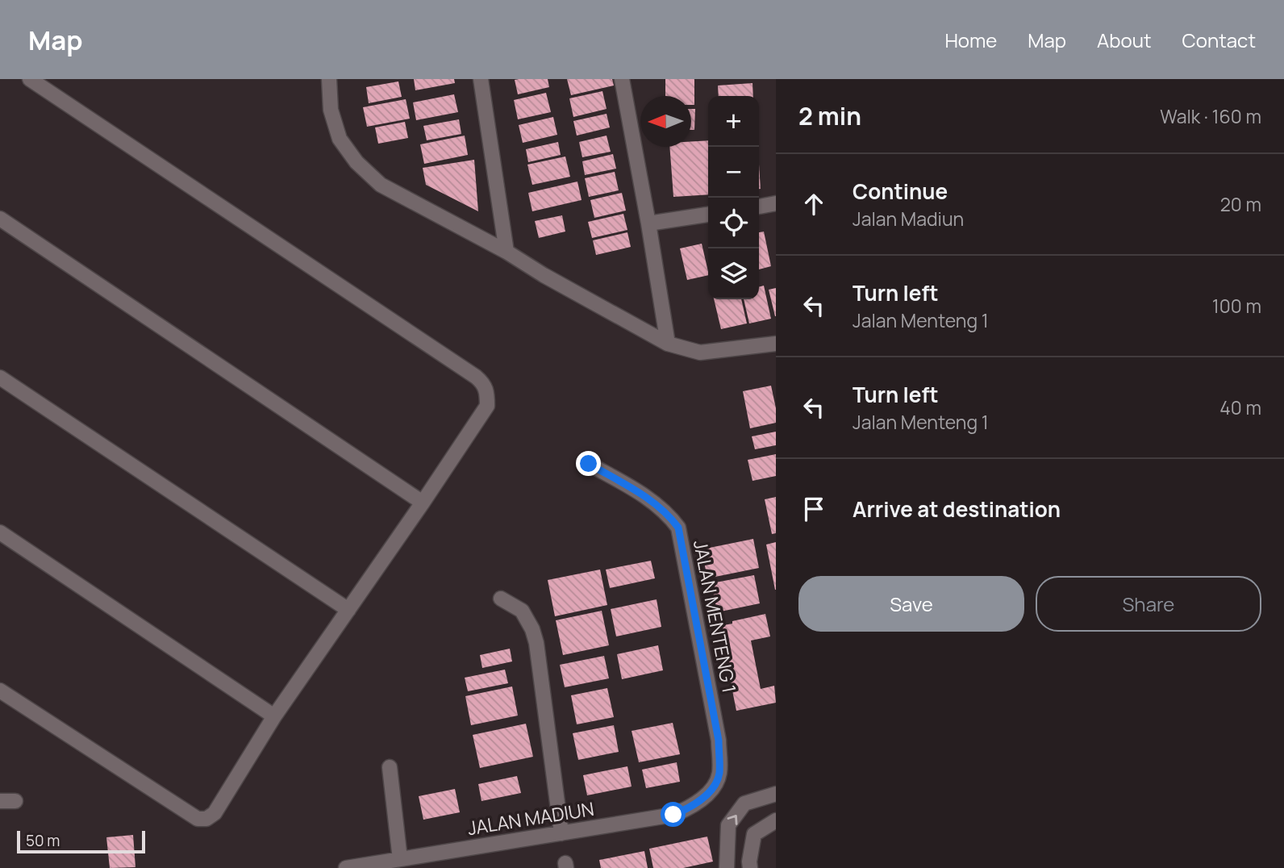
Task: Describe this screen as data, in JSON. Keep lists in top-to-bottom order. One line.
{"streets":{"street":["JALAN MENTENG 1","JALAN MADIUN"]},"crossings":[["JALAN MENTENG 1","JALAN MADIUN"]],"scale_bar":"50 m","north":"left","page":{"header":"Map","nav":["Home","Map","About","Contact"],"heading":["2 min","Walk · 160 m"],"map_buttons":["+","−"],"list":[["Continue","Jalan Madiun","20 m"],["Turn left","Jalan Menteng 1","100 m"],["Turn left","Jalan Menteng 1","40 m"],"Arrive at destination"],"buttons":["Save","Share"],"scale":"50 m"}}
